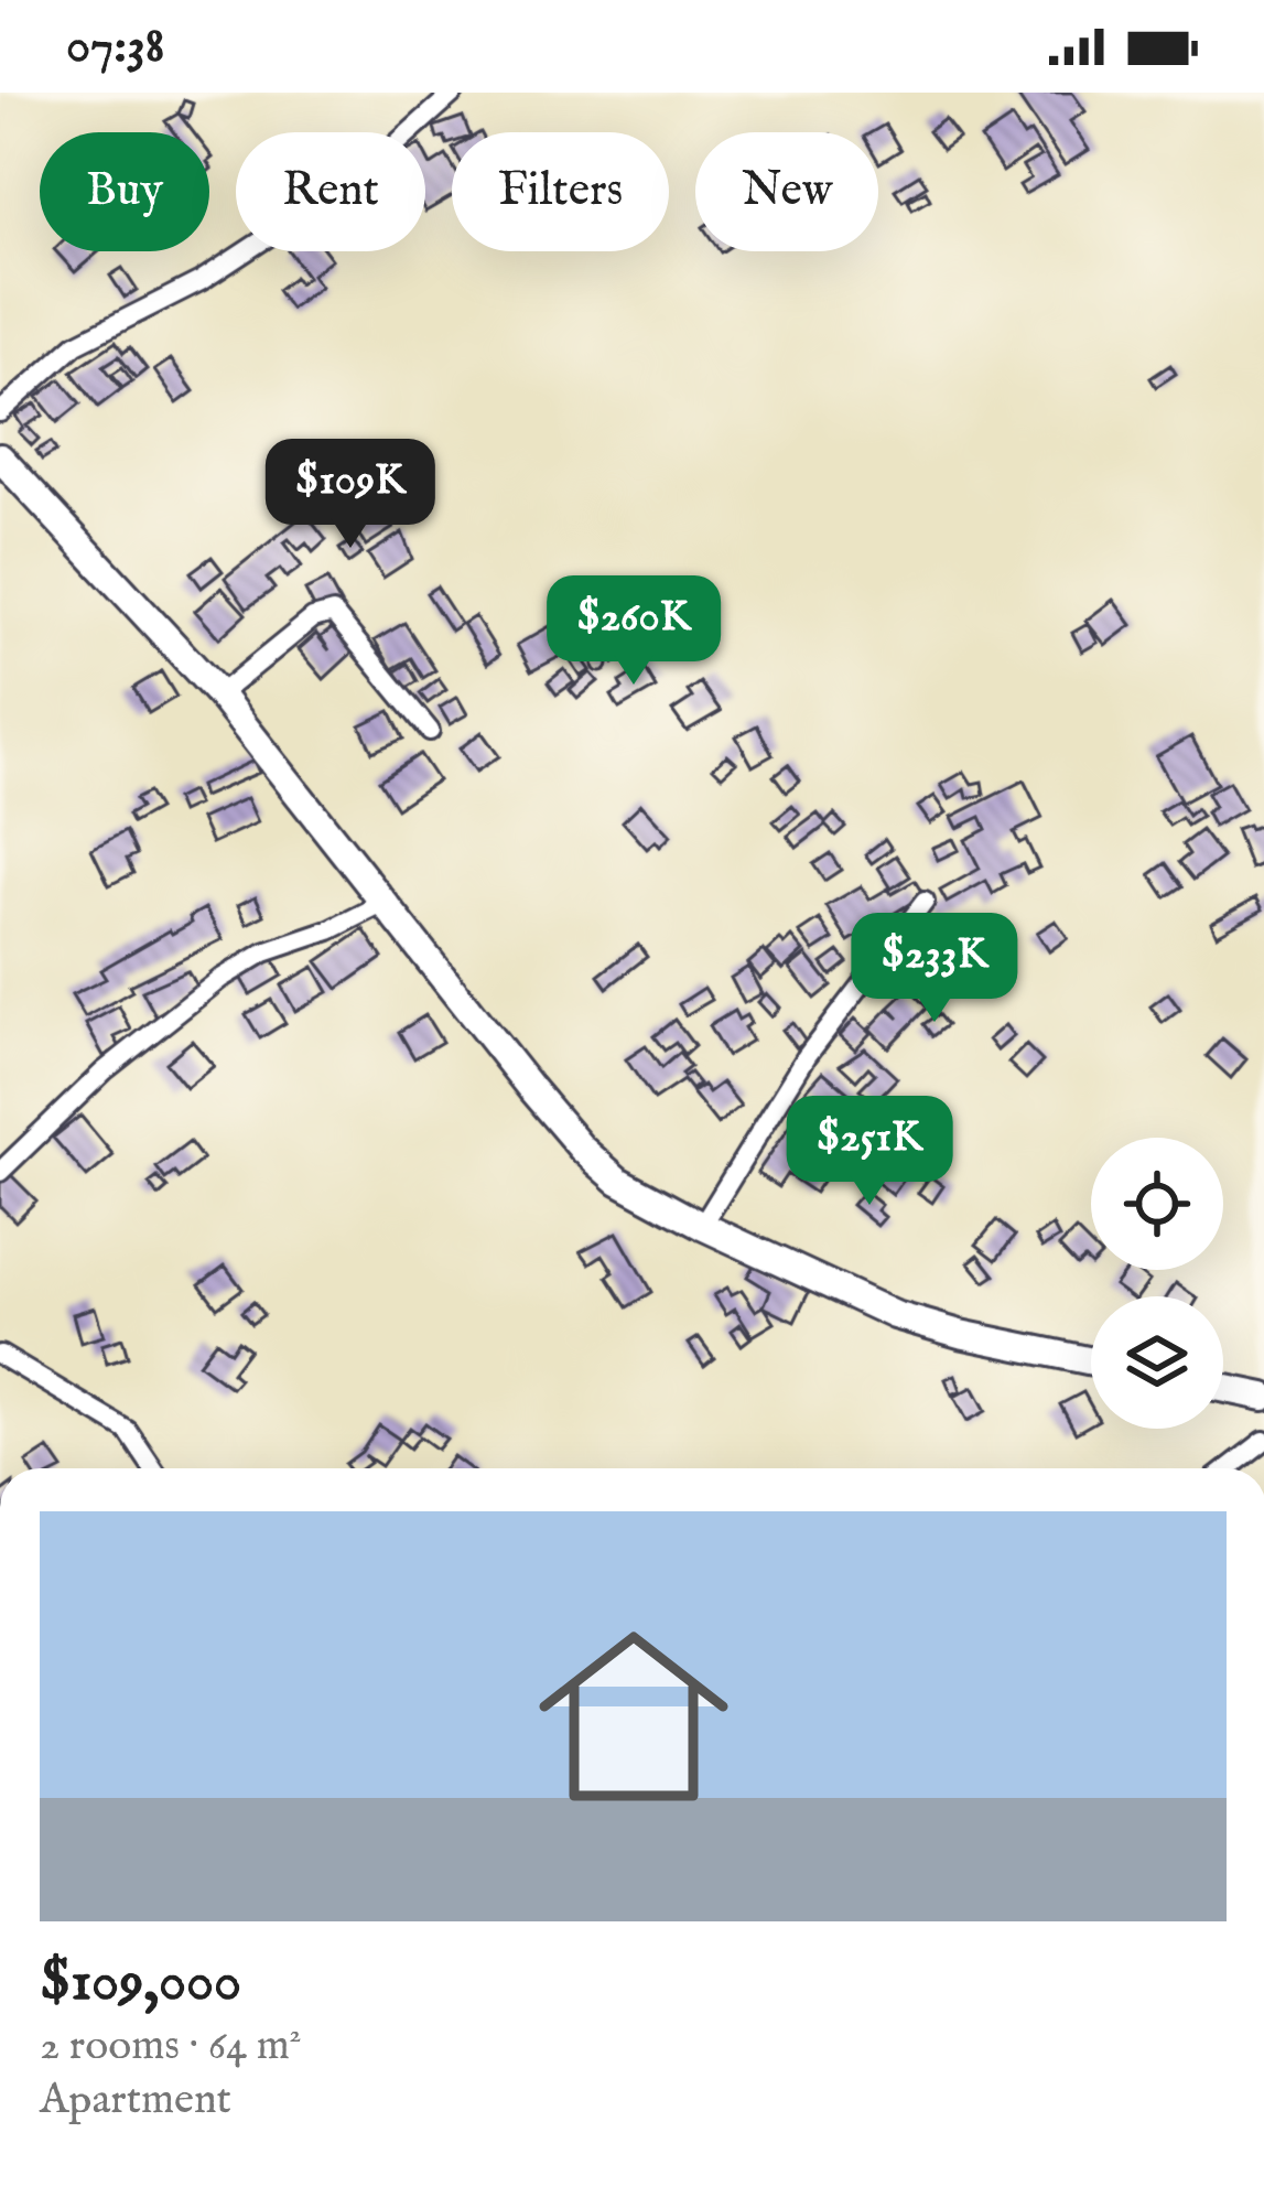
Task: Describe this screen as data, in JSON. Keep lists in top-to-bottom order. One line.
{"page":{"status":"07:38","chip":["Buy","Rent","Filters","New"],"price":["$109K","$260K","$233K","$251K"],"list":[{"name":"$109,000","note":"2 rooms · 64 m² · Apartment"}]}}
